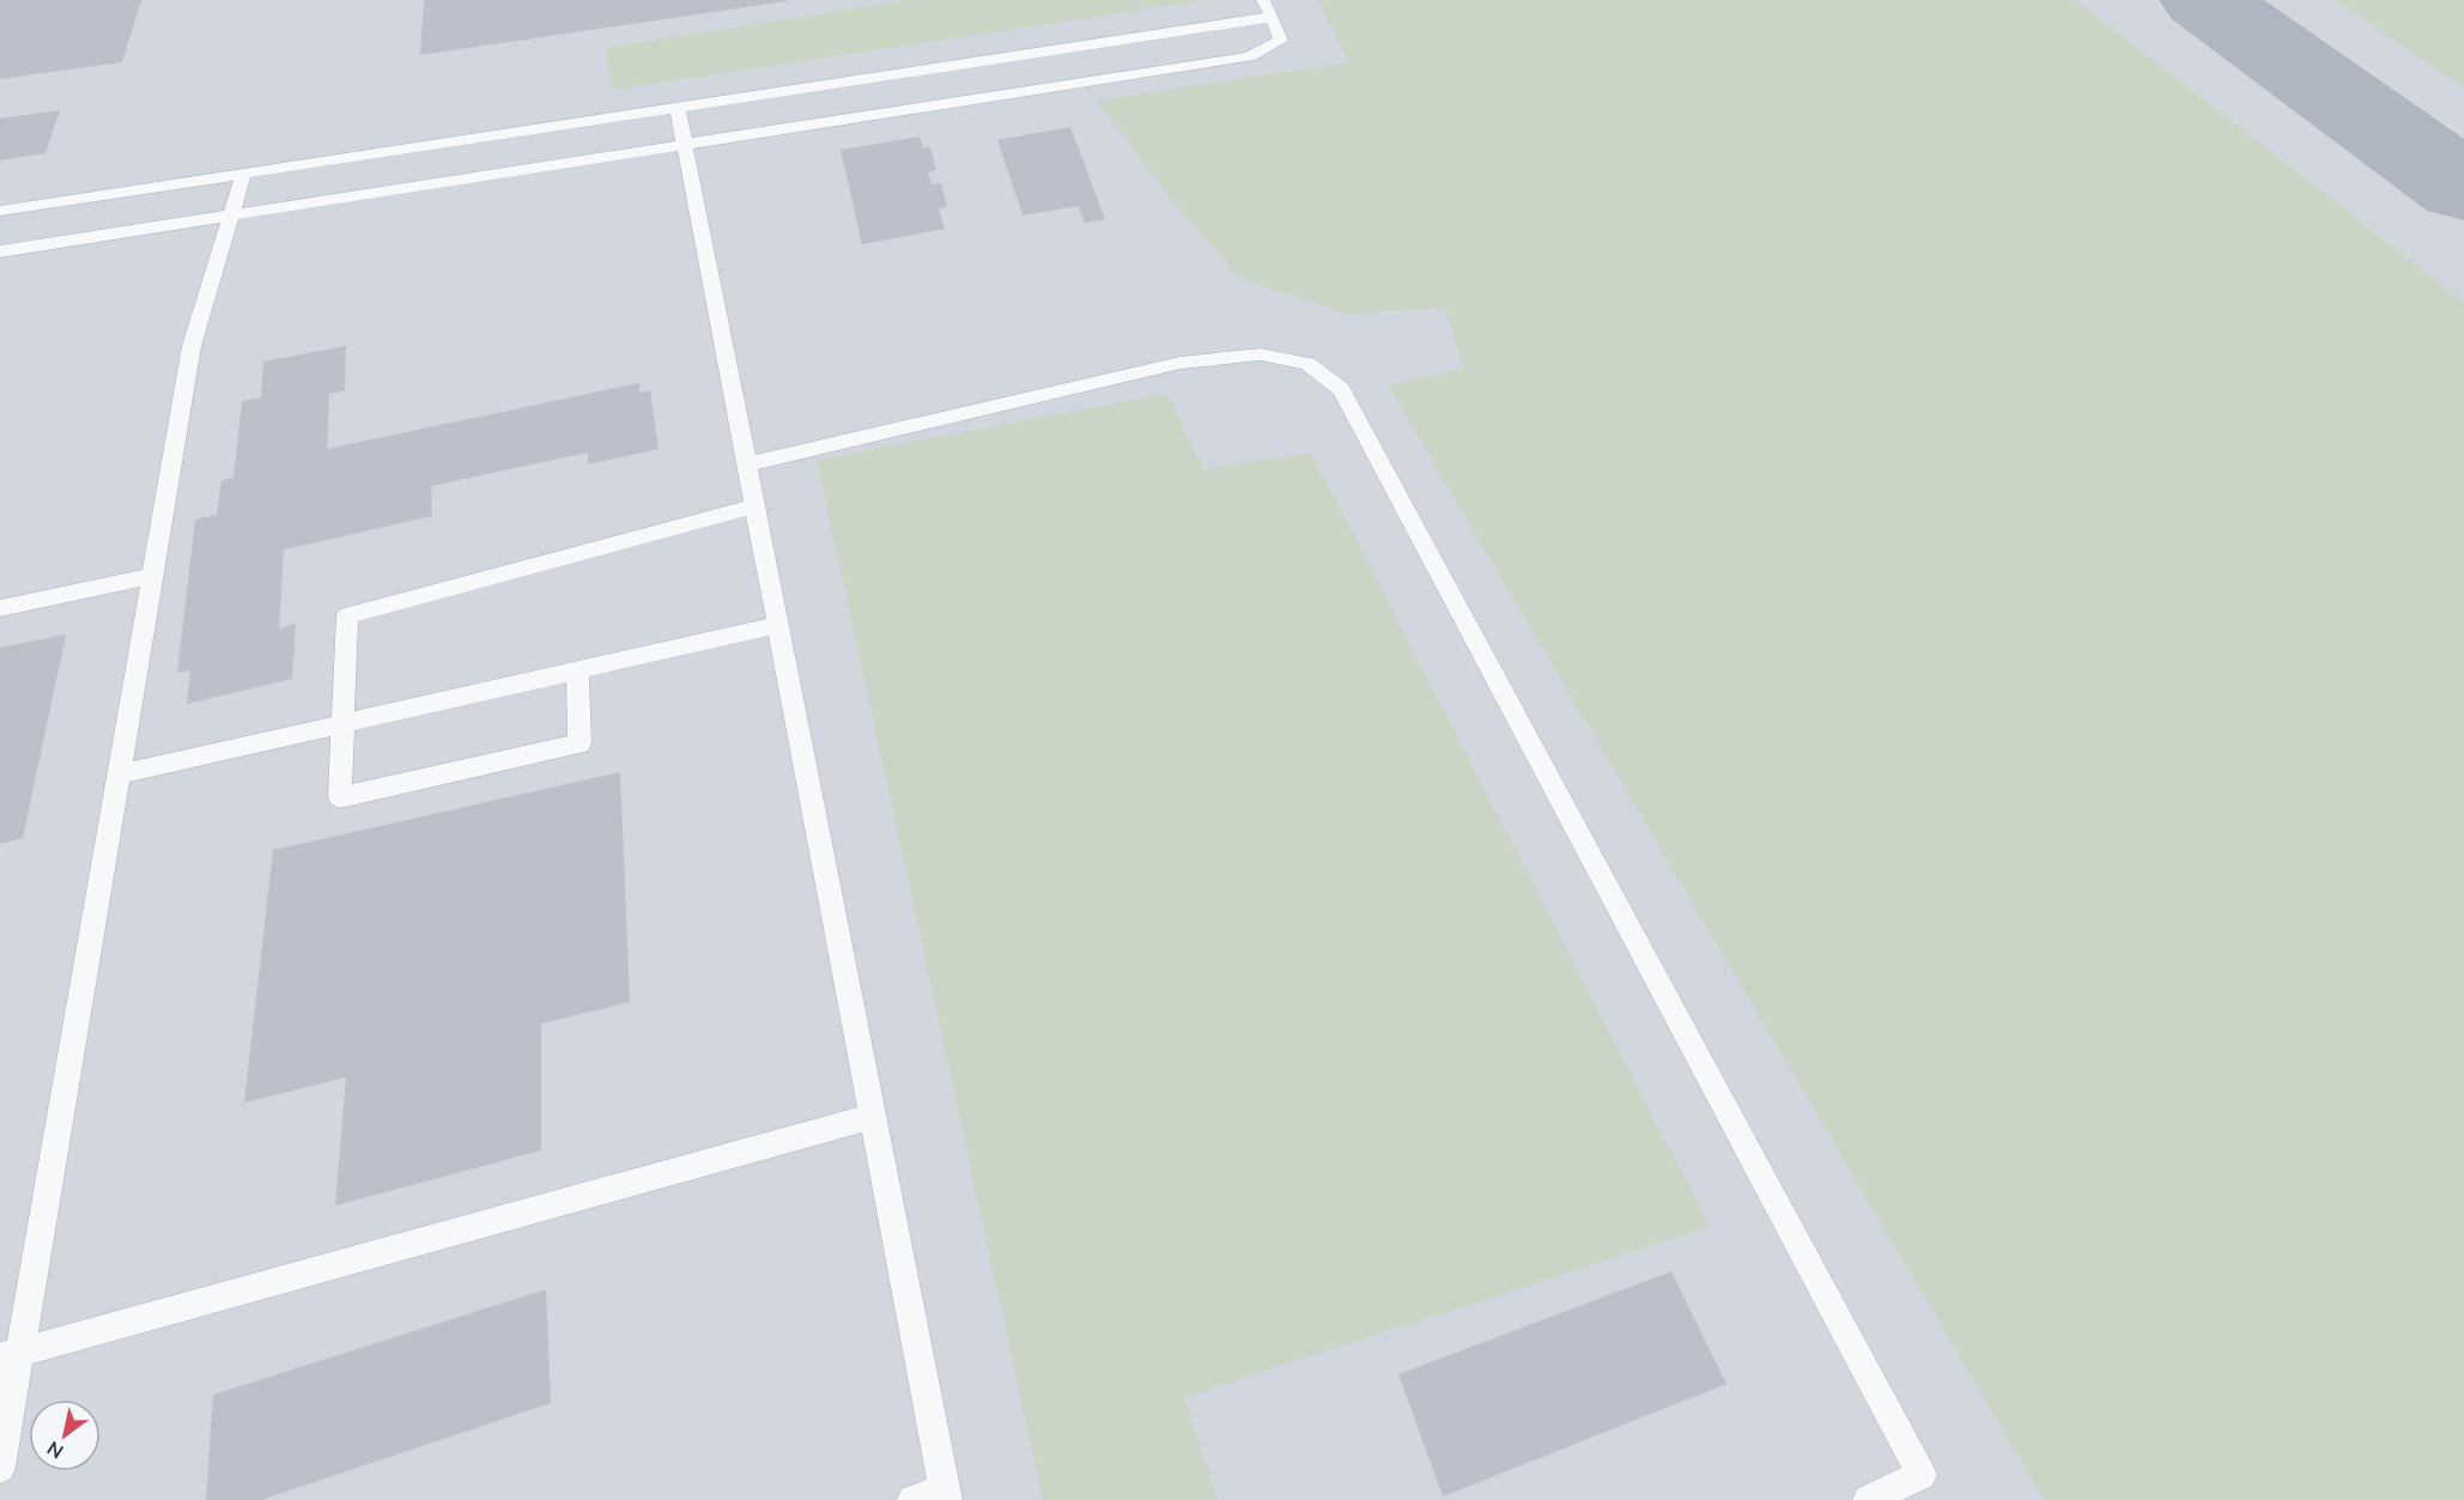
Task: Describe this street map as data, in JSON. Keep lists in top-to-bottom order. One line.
{"north":"bottom left"}
